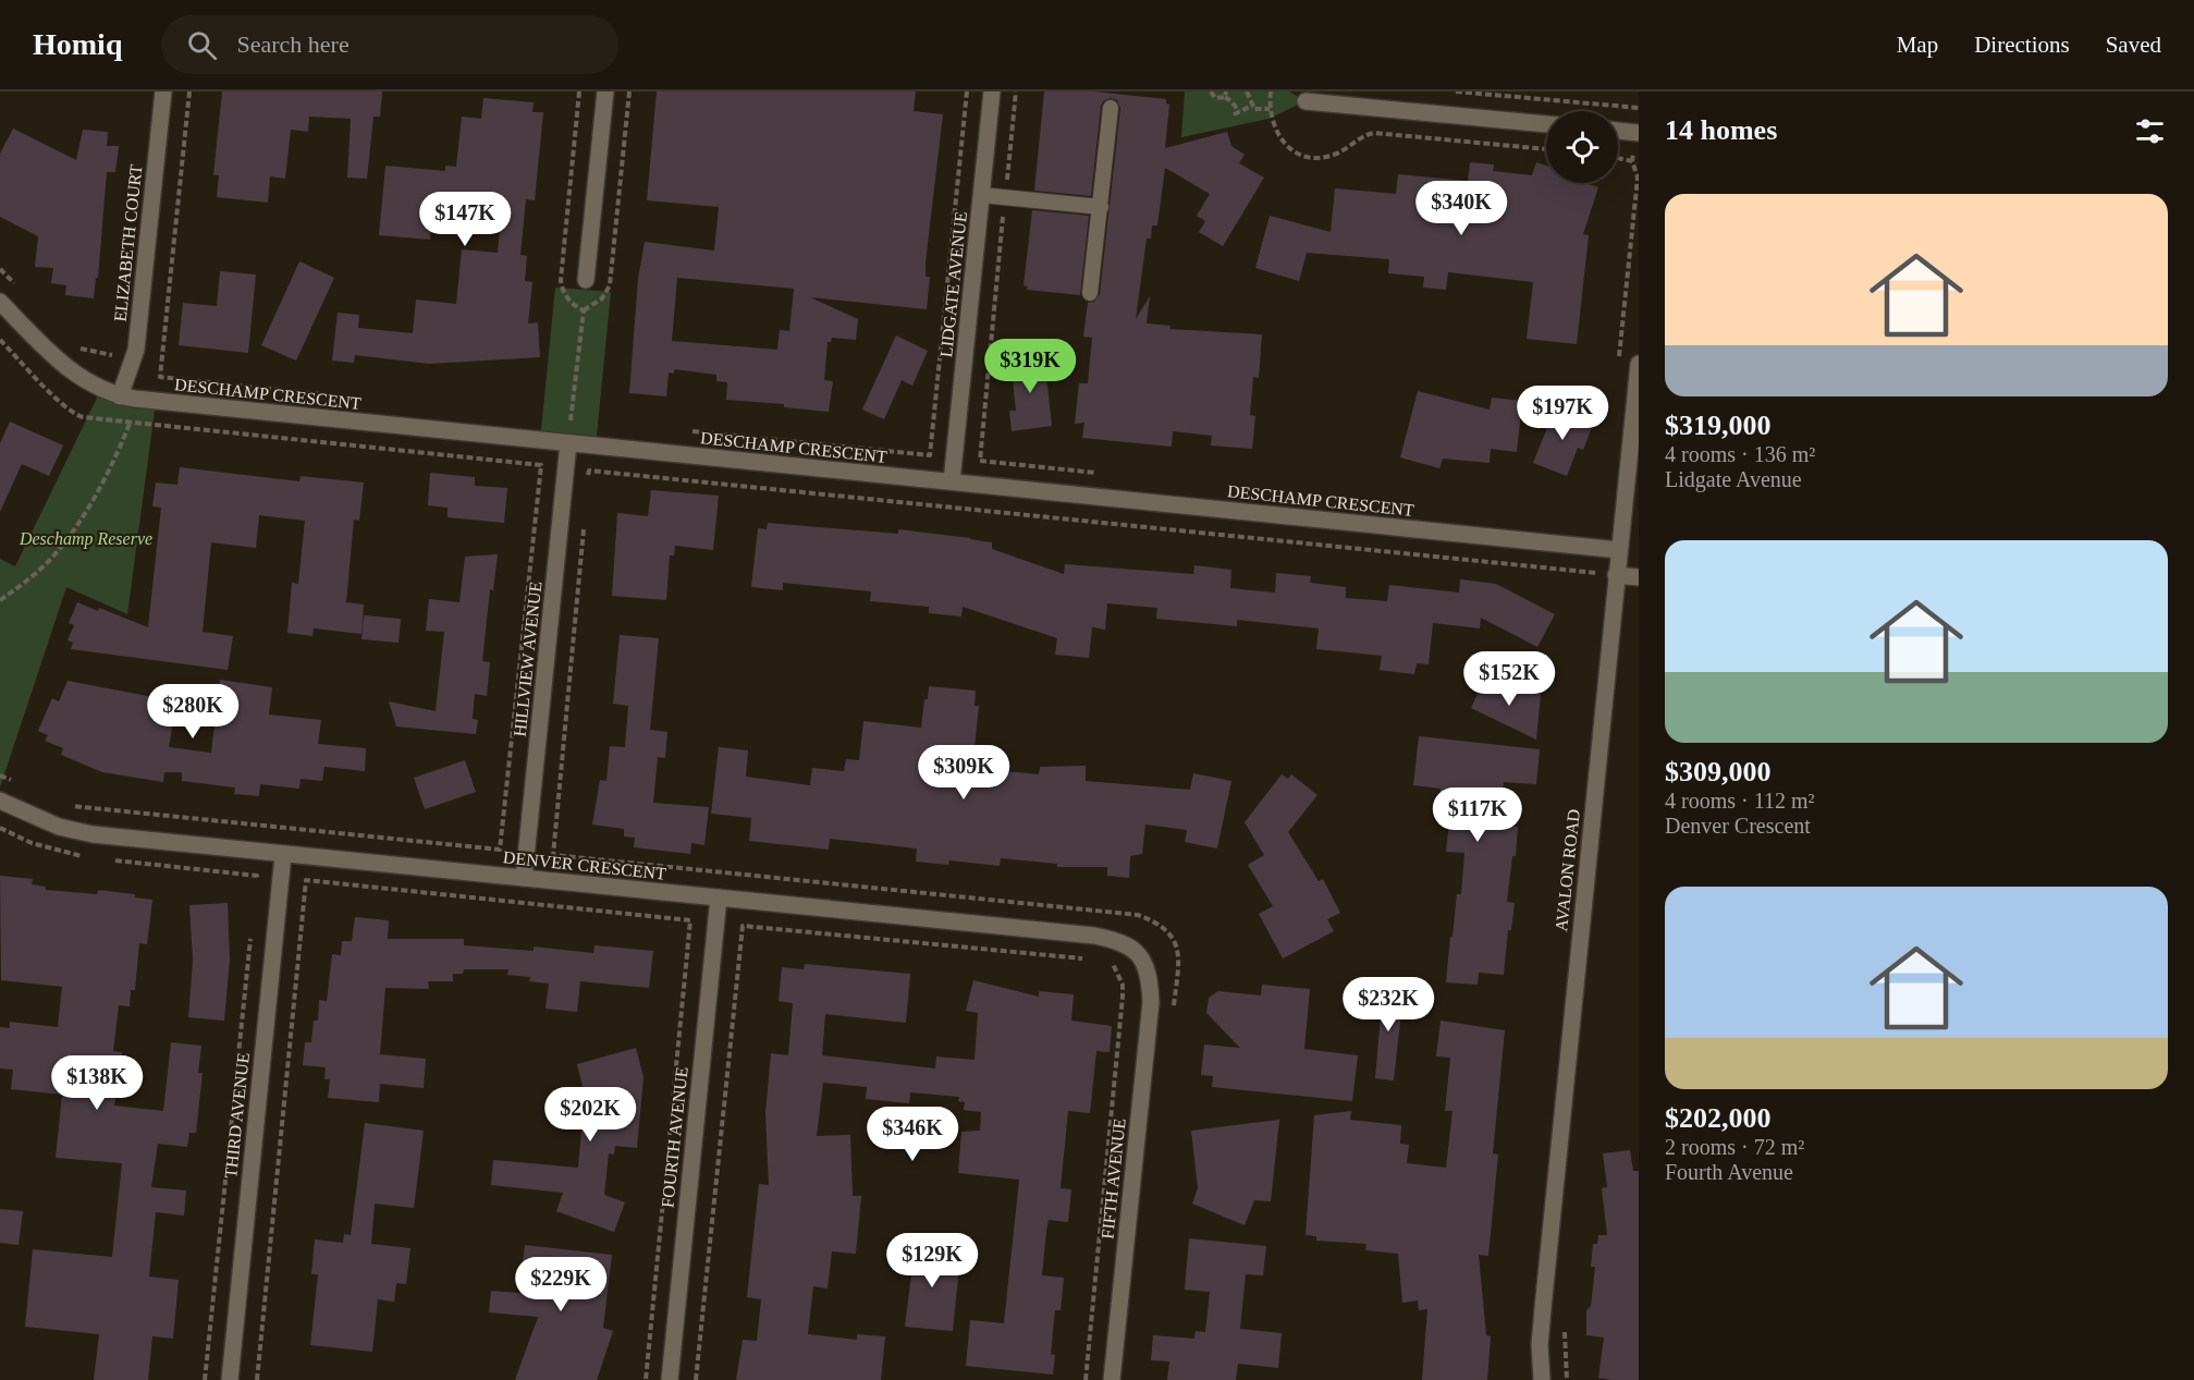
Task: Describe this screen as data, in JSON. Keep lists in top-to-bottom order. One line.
{"streets":{"street":["ELIZABETH COURT","LIDGATE AVENUE","DESCHAMP CRESCENT","HILLVIEW AVENUE","DENVER CRESCENT","AVALON ROAD","THIRD AVENUE","FOURTH AVENUE","FIFTH AVENUE"]},"crossings":[["ELIZABETH COURT","DESCHAMP CRESCENT"],["LIDGATE AVENUE","DESCHAMP CRESCENT"],["DESCHAMP CRESCENT","HILLVIEW AVENUE"],["DESCHAMP CRESCENT","AVALON ROAD"],["HILLVIEW AVENUE","DENVER CRESCENT"],["DENVER CRESCENT","THIRD AVENUE"],["DENVER CRESCENT","FOURTH AVENUE"],["DENVER CRESCENT","FIFTH AVENUE"]],"parks":["Deschamp Reserve"],"page":{"header":"Homiq","search":"Search here","nav":["Map","Directions","Saved"],"heading":"14 homes","list":[{"name":"$319,000","note":"4 rooms · 136 m² · Lidgate Avenue"},{"name":"$309,000","note":"4 rooms · 112 m² · Denver Crescent"},{"name":"$202,000","note":"2 rooms · 72 m² · Fourth Avenue"}],"price":["$340K","$147K","$319K","$197K","$152K","$280K","$309K","$117K","$232K","$138K","$202K","$346K","$129K","$229K"]}}
